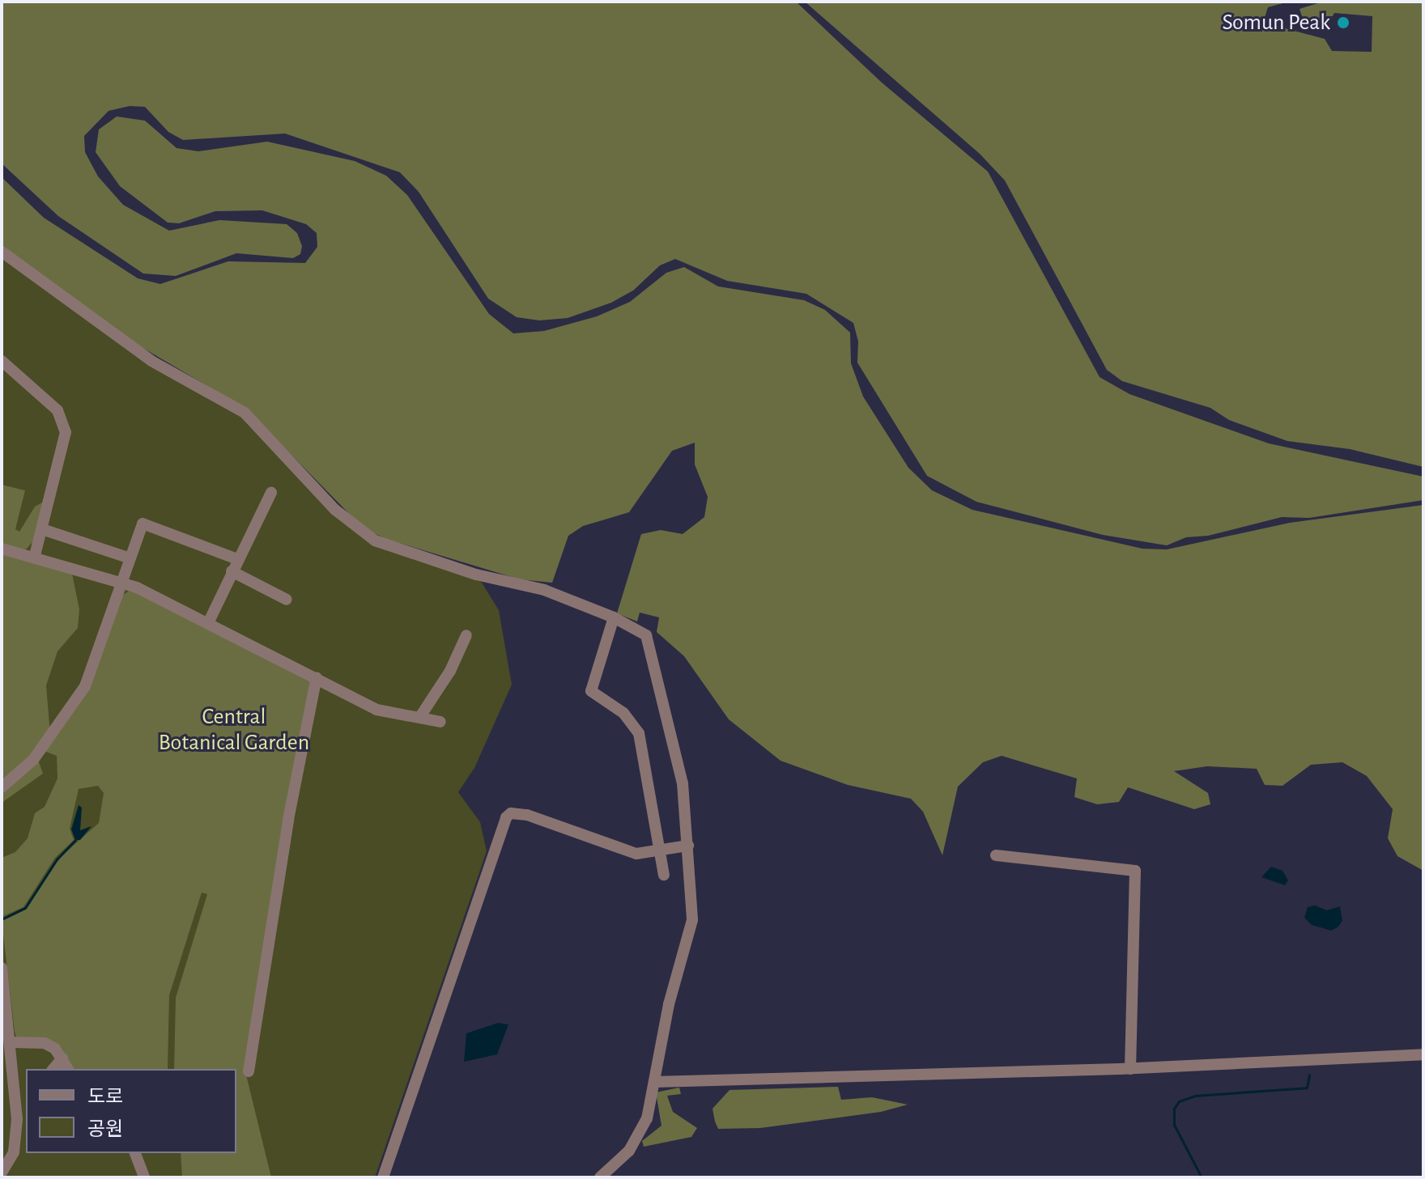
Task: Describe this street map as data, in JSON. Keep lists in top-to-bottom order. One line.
{"parks":["Central Botanical Garden"],"places":["Somun Peak"],"legend":["도로","공원"]}
